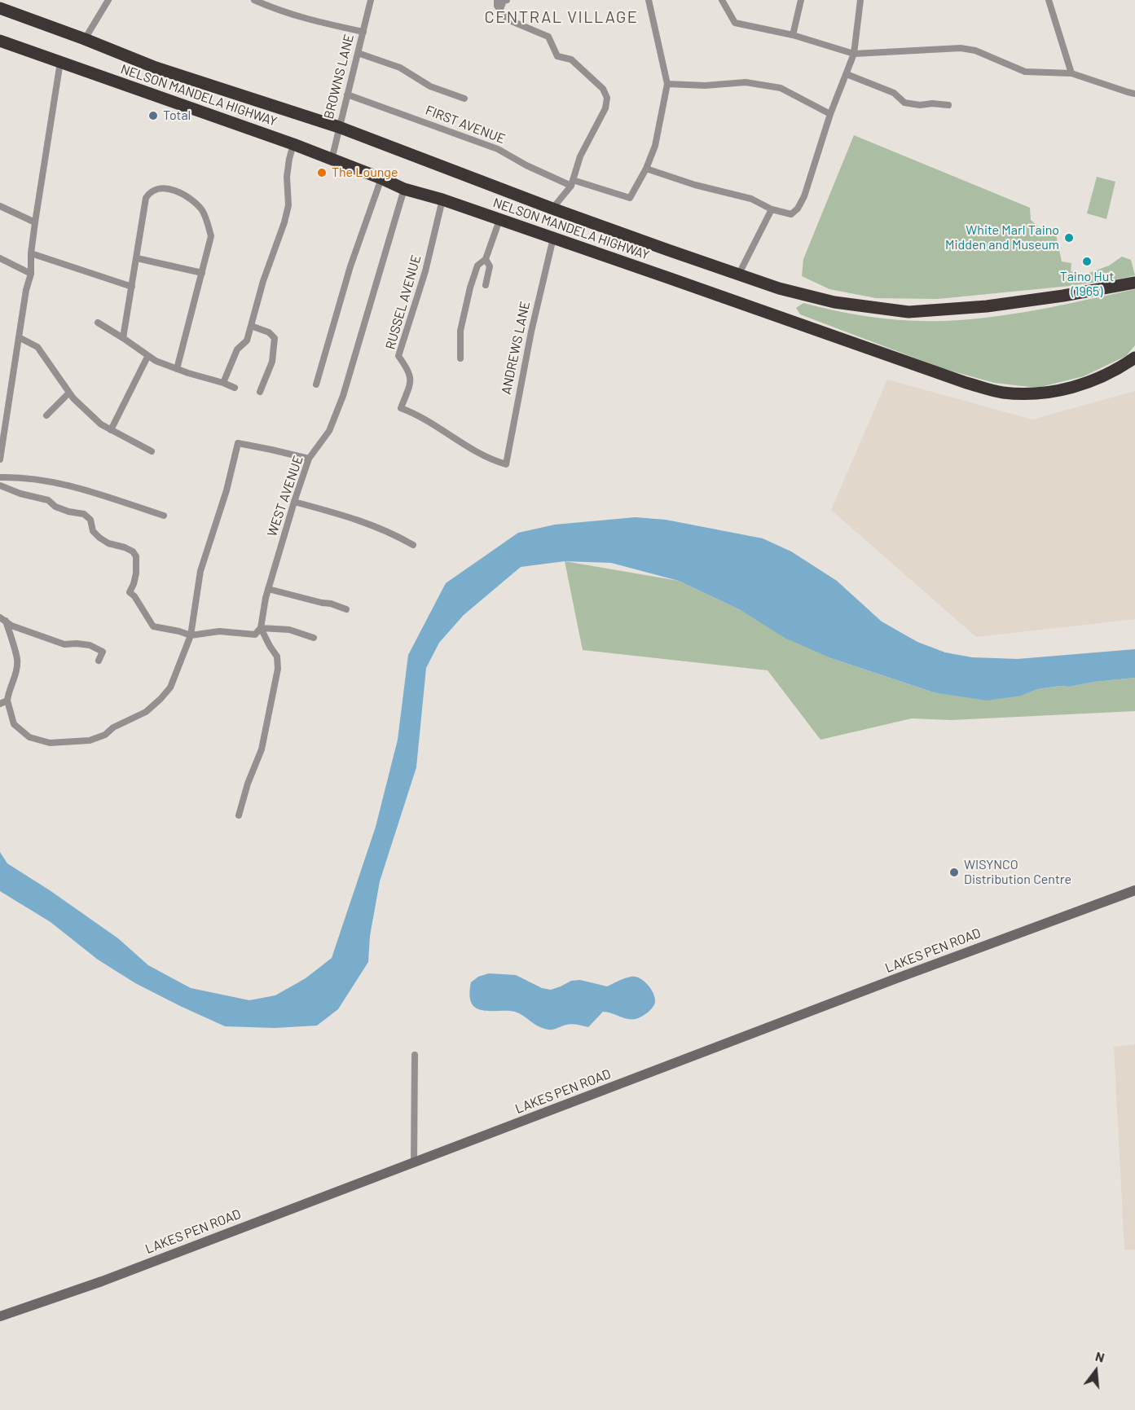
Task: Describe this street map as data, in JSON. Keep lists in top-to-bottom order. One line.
{"streets":{"highway":["NELSON MANDELA HIGHWAY"],"street":["BROWNS LANE","FIRST AVENUE","RUSSEL AVENUE","ANDREWS LANE","WEST AVENUE","LAKES PEN ROAD"]},"crossings":[["BROWNS LANE","NELSON MANDELA HIGHWAY"],["BROWNS LANE","FIRST AVENUE"],["NELSON MANDELA HIGHWAY","RUSSEL AVENUE"],["NELSON MANDELA HIGHWAY","ANDREWS LANE"],["NELSON MANDELA HIGHWAY","WEST AVENUE"],["RUSSEL AVENUE","ANDREWS LANE"]],"districts":["CENTRAL VILLAGE"],"places":["Total","The Lounge","White Marl Taino Midden and Museum","Taino Hut (1965)","WISYNCO Distribution Centre"],"north":"top"}
